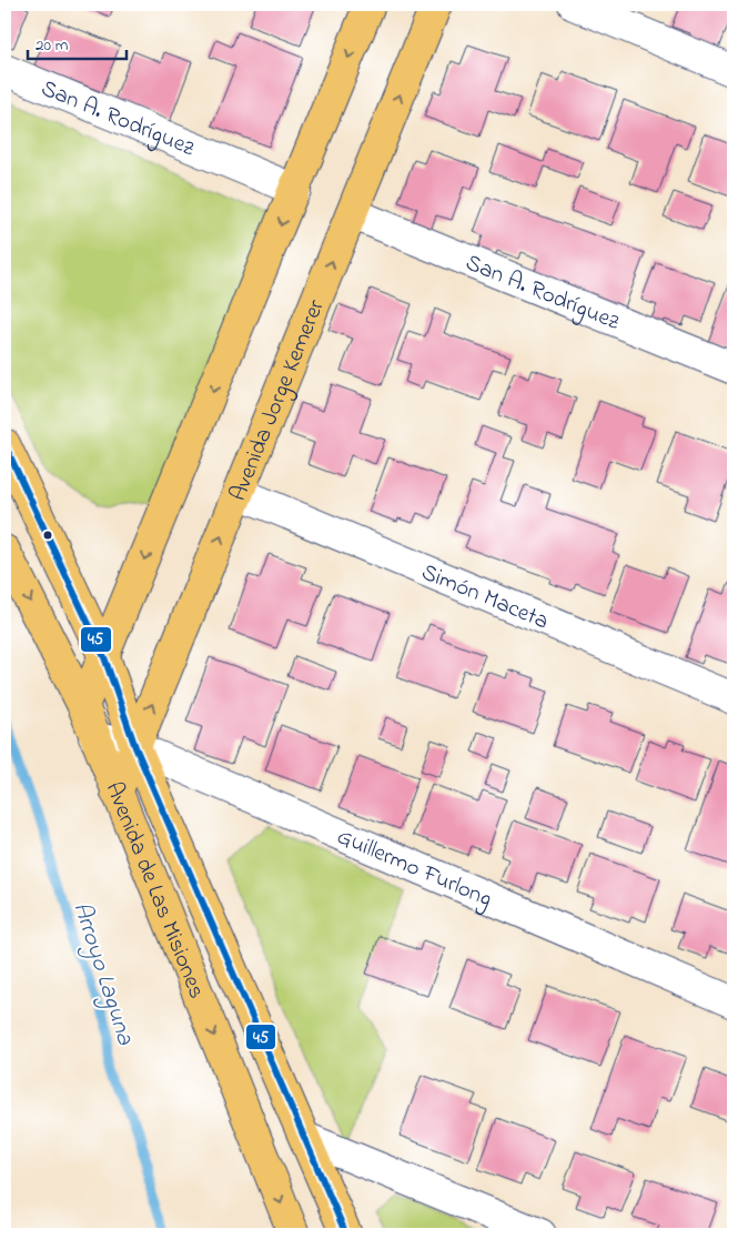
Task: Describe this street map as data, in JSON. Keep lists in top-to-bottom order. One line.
{"streets":{"main road":["Avenida Jorge Kemerer","Avenida de Las Misiones"],"street":["San A. Rodríguez","Simón Maceta","Guillermo Furlong"]},"crossings":[["San A. Rodríguez","Avenida Jorge Kemerer"],["Avenida Jorge Kemerer","Simón Maceta"],["Avenida Jorge Kemerer","Guillermo Furlong"],["Avenida Jorge Kemerer","Avenida de Las Misiones"],["Guillermo Furlong","Avenida de Las Misiones"]],"water":["Arroyo Laguna"],"lines":["transit line 45"],"scale_bar":"20 m"}
